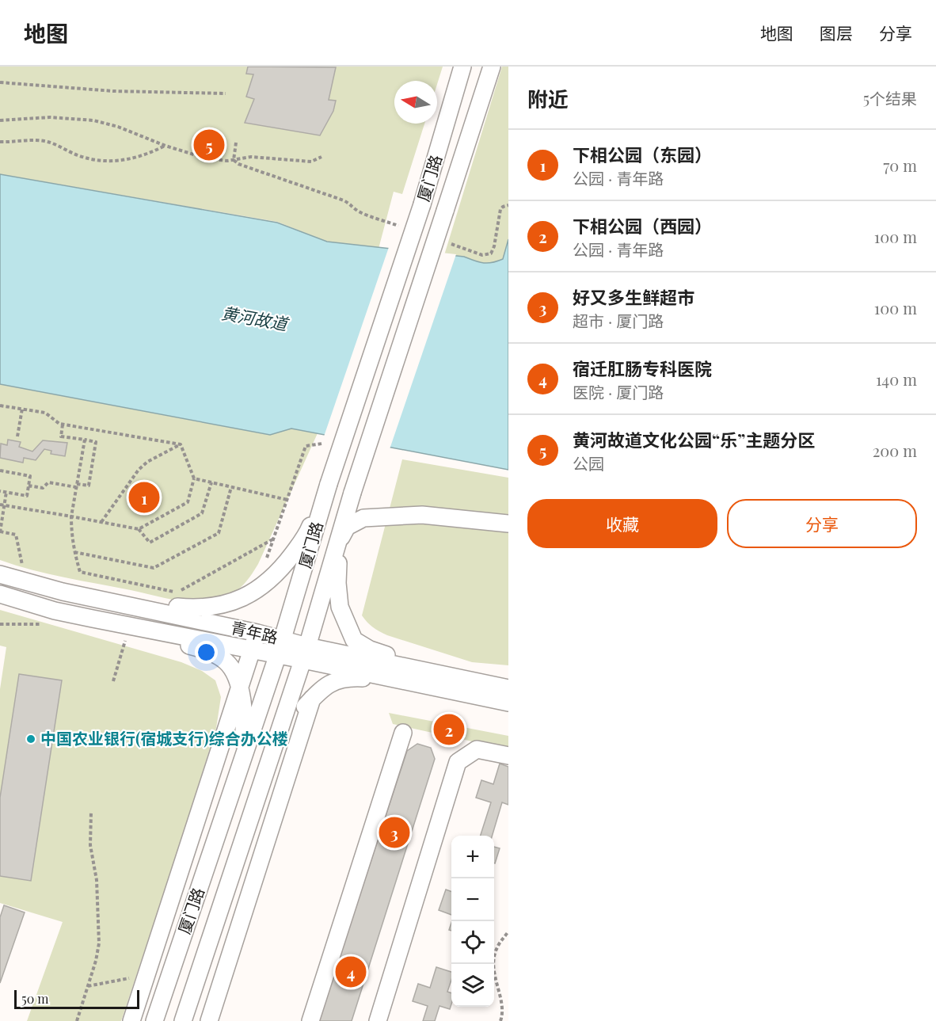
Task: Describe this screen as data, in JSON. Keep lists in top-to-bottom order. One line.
{"streets":{"street":["厦门路","青年路"]},"crossings":[["厦门路","青年路"]],"water":["黄河故道"],"places":["中国农业银行(宿城支行)综合办公楼"],"scale_bar":"50 m","north":"left","page":{"header":"地图","nav":["地图","图层","分享"],"heading":["附近","5个结果"],"pins":["5","1","2","3","4"],"list":[{"mark":"1","name":"下相公园（东园）","note":"公园 · 青年路","value":"70 m"},{"mark":"2","name":"下相公园（西园）","note":"公园 · 青年路","value":"100 m"},{"mark":"3","name":"好又多生鲜超市","note":"超市 · 厦门路","value":"100 m"},{"mark":"4","name":"宿迁肛肠专科医院","note":"医院 · 厦门路","value":"140 m"},{"mark":"5","name":"黄河故道文化公园“乐”主题分区","note":"公园","value":"200 m"}],"buttons":["收藏","分享"],"map_buttons":["+","−"],"scale":"50 m"}}
